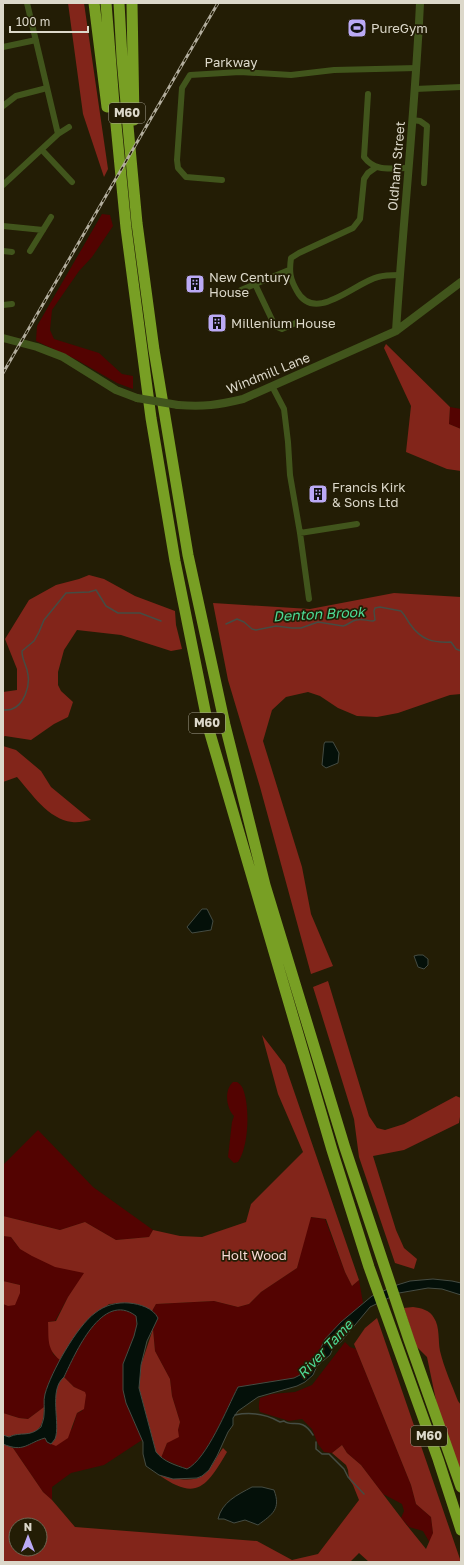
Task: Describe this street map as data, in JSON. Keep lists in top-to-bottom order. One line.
{"streets":{"highway":["M60"],"street":["Parkway","Oldham Street","Windmill Lane"]},"crossings":[["Parkway","Oldham Street"],["Oldham Street","Windmill Lane"]],"water":["Denton Brook","River Tame"],"parks":["Holt Wood"],"places":{"sports":["PureGym"],"building":["New Century House","Millenium House","Francis Kirk & Sons Ltd"]},"scale_bar":"100 m","north":"top"}
